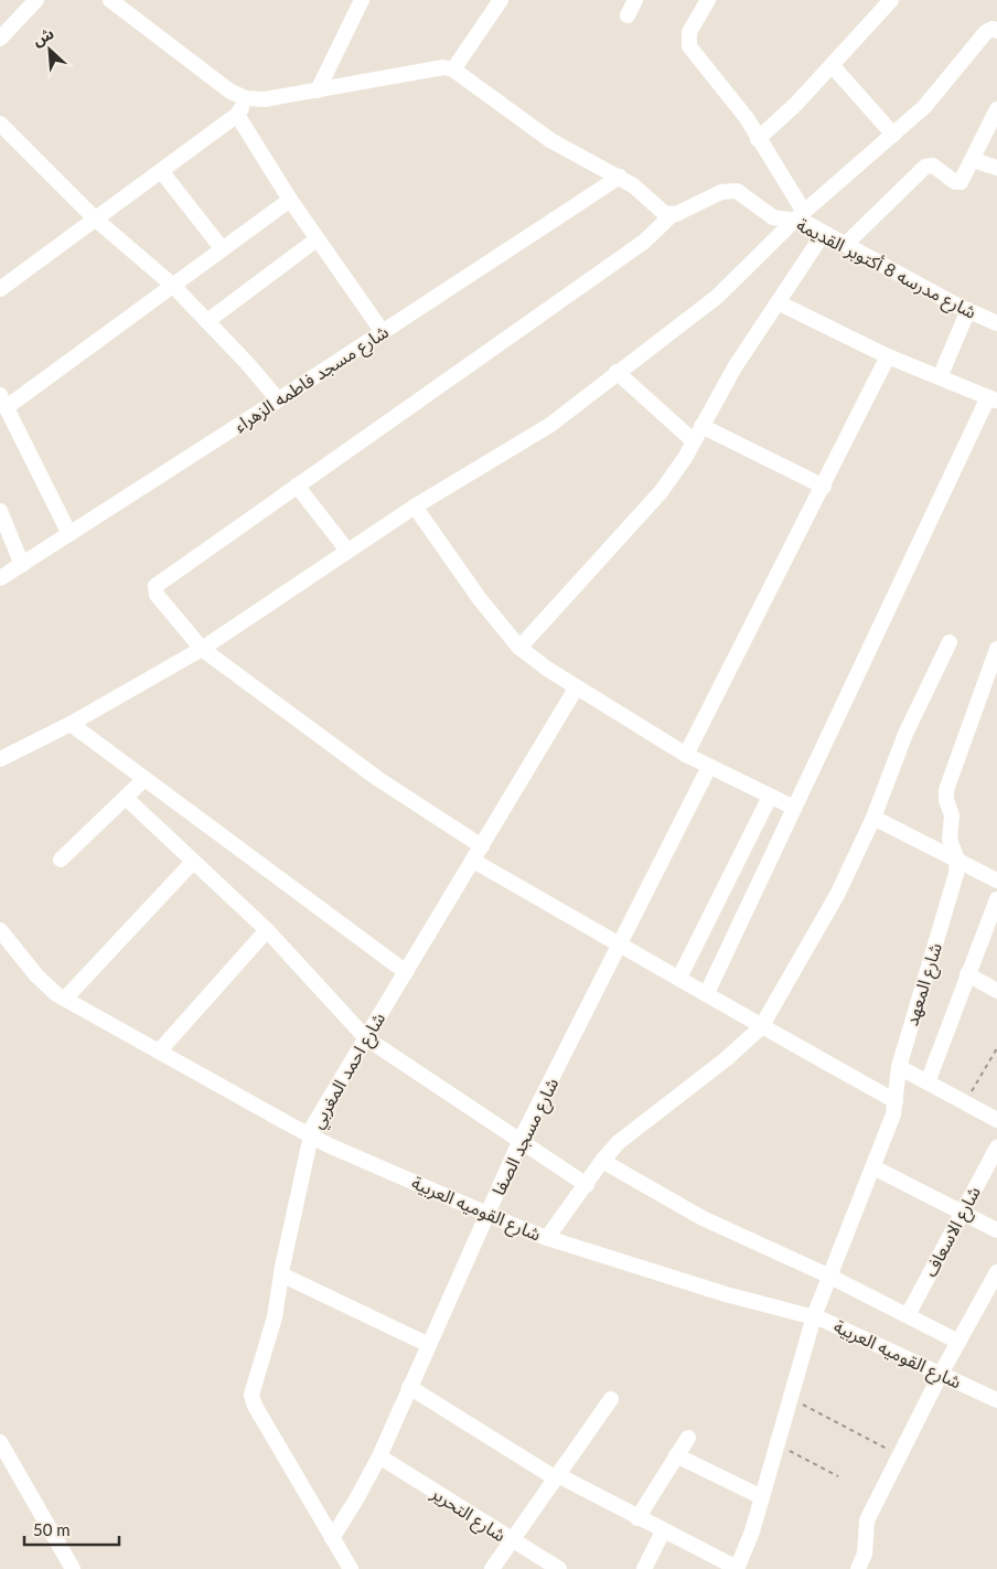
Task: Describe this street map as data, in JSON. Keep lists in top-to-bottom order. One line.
{"streets":{"street":["شارع مدرسه 8 أكتوبر القديمة","شارع مسجد فاطمه الزهراء","شارع المعهد","شارع احمد المغربي","شارع مسجد الصفا","شارع القوميه العربية","شارع الاسعاف","شارع التحرير"]},"crossings":[["شارع المعهد","شارع القوميه العربية"],["شارع احمد المغربي","شارع مسجد الصفا"],["شارع احمد المغربي","شارع القوميه العربية"],["شارع مسجد الصفا","شارع القوميه العربية"],["شارع مسجد الصفا","شارع التحرير"]],"scale_bar":"50 m","north":"top left"}
